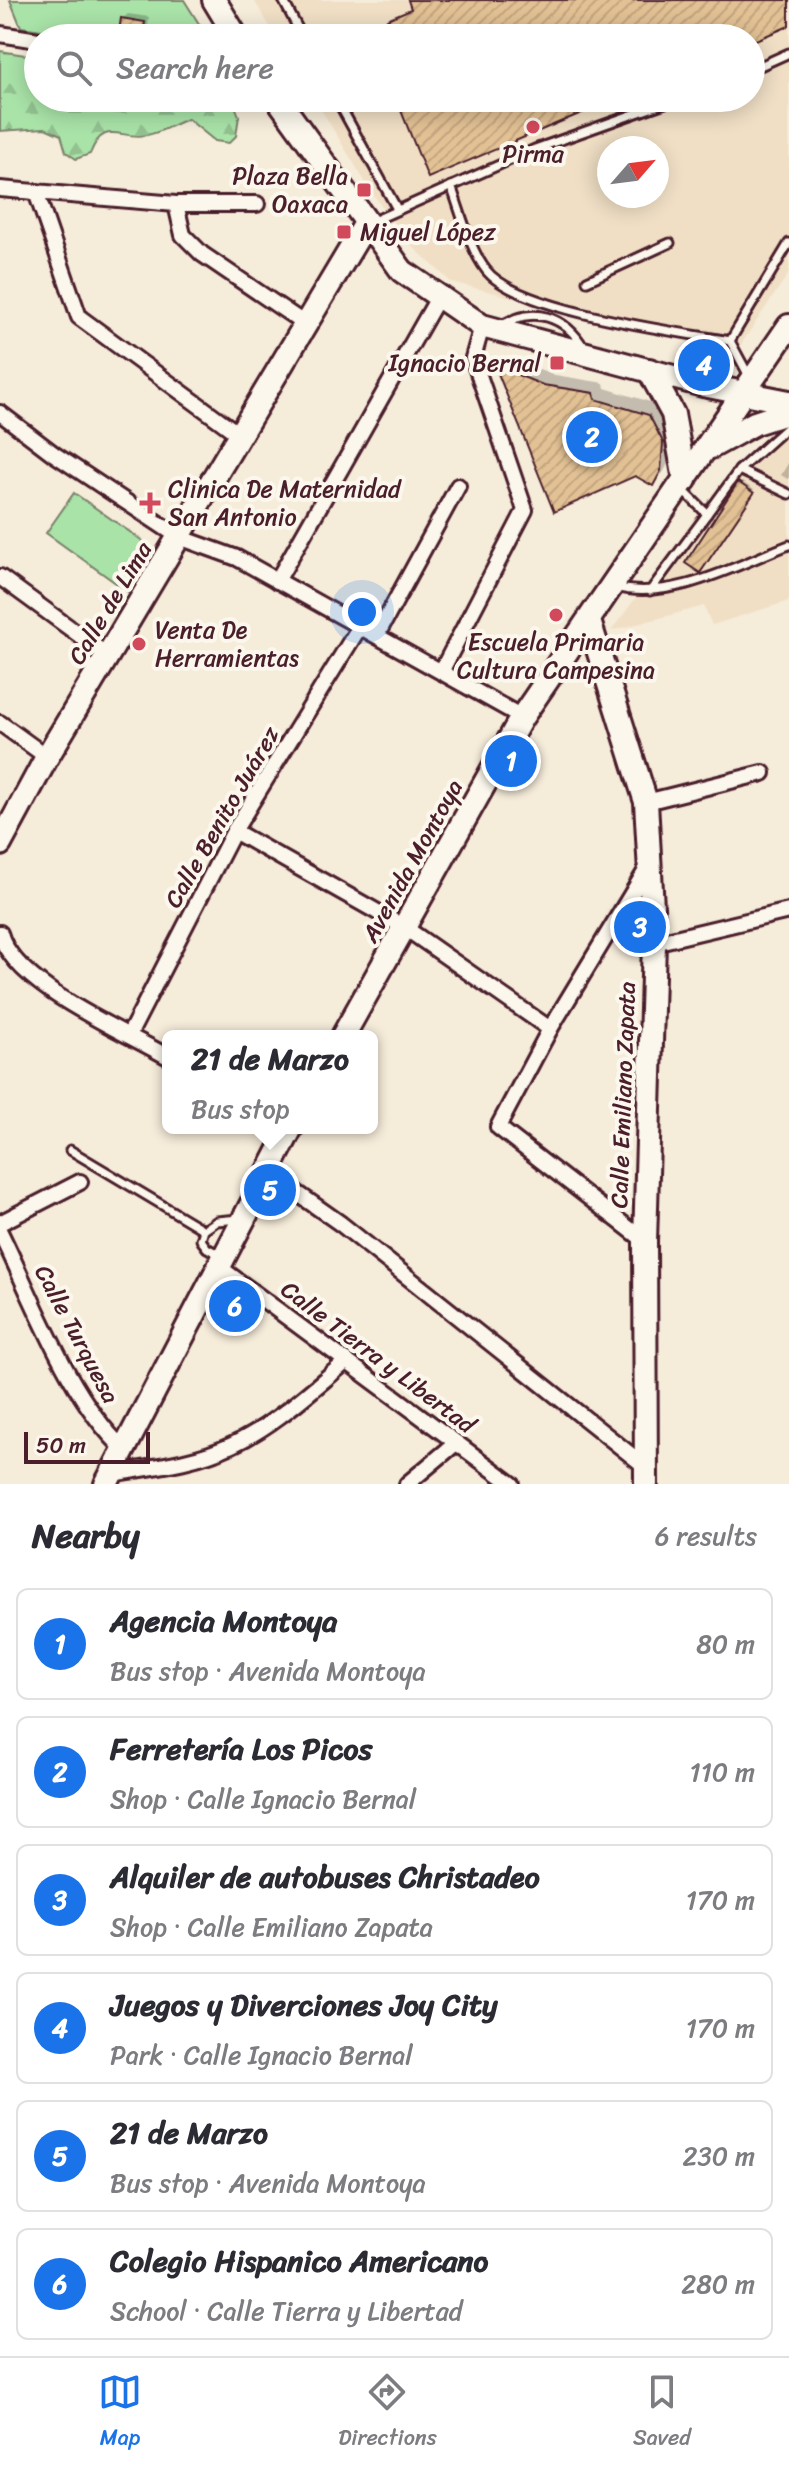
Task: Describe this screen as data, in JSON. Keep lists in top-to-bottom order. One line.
{"streets":{"main road":["Calle de Lima","Avenida Montoya","Calle Emiliano Zapata"],"street":["Calle Benito Juárez","Calle Turquesa","Calle Tierra y Libertad"]},"crossings":[["Avenida Montoya","Calle Emiliano Zapata"]],"places":{"other":["Pirma","Escuela Primaria Cultura Campesina","Venta De Herramientas"],"transit":["Plaza Bella Oaxaca","Miguel López","Ignacio Bernal"],"health":["Clinica De Maternidad San Antonio"]},"scale_bar":"50 m","north":"top right","page":{"search":"Search here","pins":["4","2","1","3","5","6"],"popup":["21 de Marzo","Bus stop"],"scale":"50 m","heading":["Nearby","6 results"],"list":[{"mark":"1","name":"Agencia Montoya","note":"Bus stop · Avenida Montoya","value":"80 m"},{"mark":"2","name":"Ferretería Los Picos","note":"Shop · Calle Ignacio Bernal","value":"110 m"},{"mark":"3","name":"Alquiler de autobuses Christadeo","note":"Shop · Calle Emiliano Zapata","value":"170 m"},{"mark":"4","name":"Juegos y Diverciones Joy City","note":"Park · Calle Ignacio Bernal","value":"170 m"},{"mark":"5","name":"21 de Marzo","note":"Bus stop · Avenida Montoya","value":"230 m"},{"mark":"6","name":"Colegio Hispanico Americano","note":"School · Calle Tierra y Libertad","value":"280 m"}],"nav":["Map","Directions","Saved"]}}
